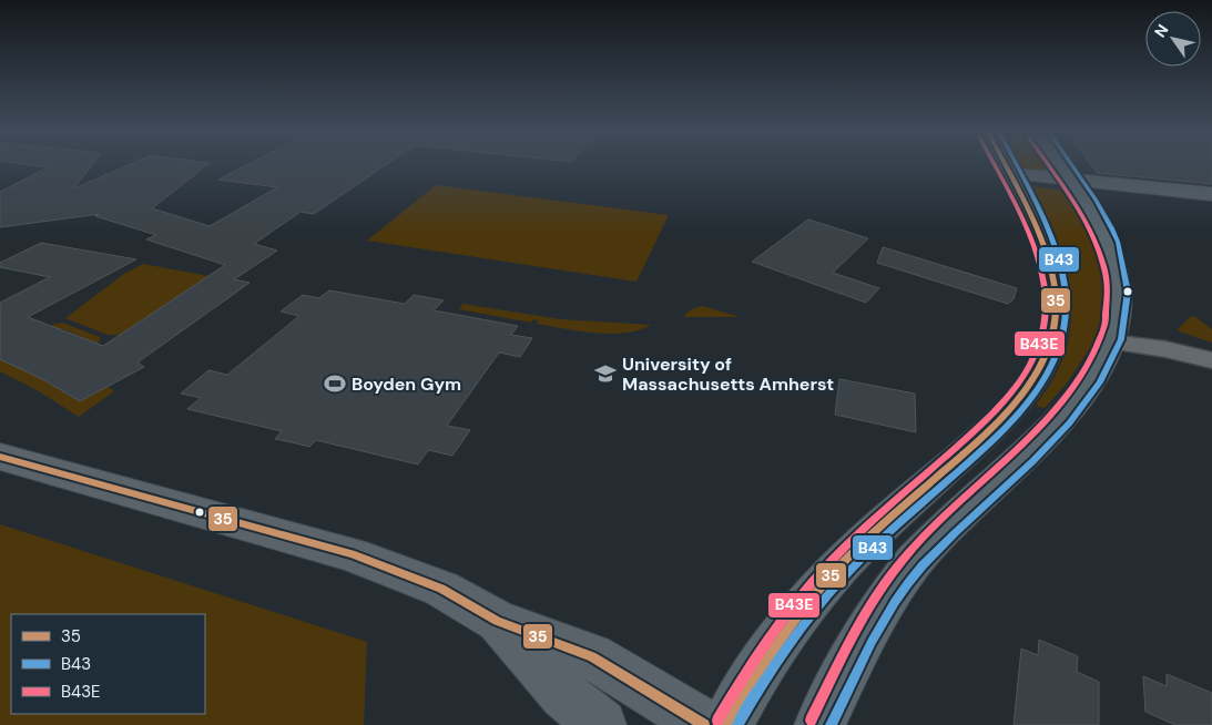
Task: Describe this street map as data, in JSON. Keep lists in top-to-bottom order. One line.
{"places":{"school or university":["University of Massachusetts Amherst"],"sports":["Boyden Gym"]},"lines":["transit line 35","transit line B43","transit line B43E"],"legend":["35","B43","B43E"],"north":"top left"}
